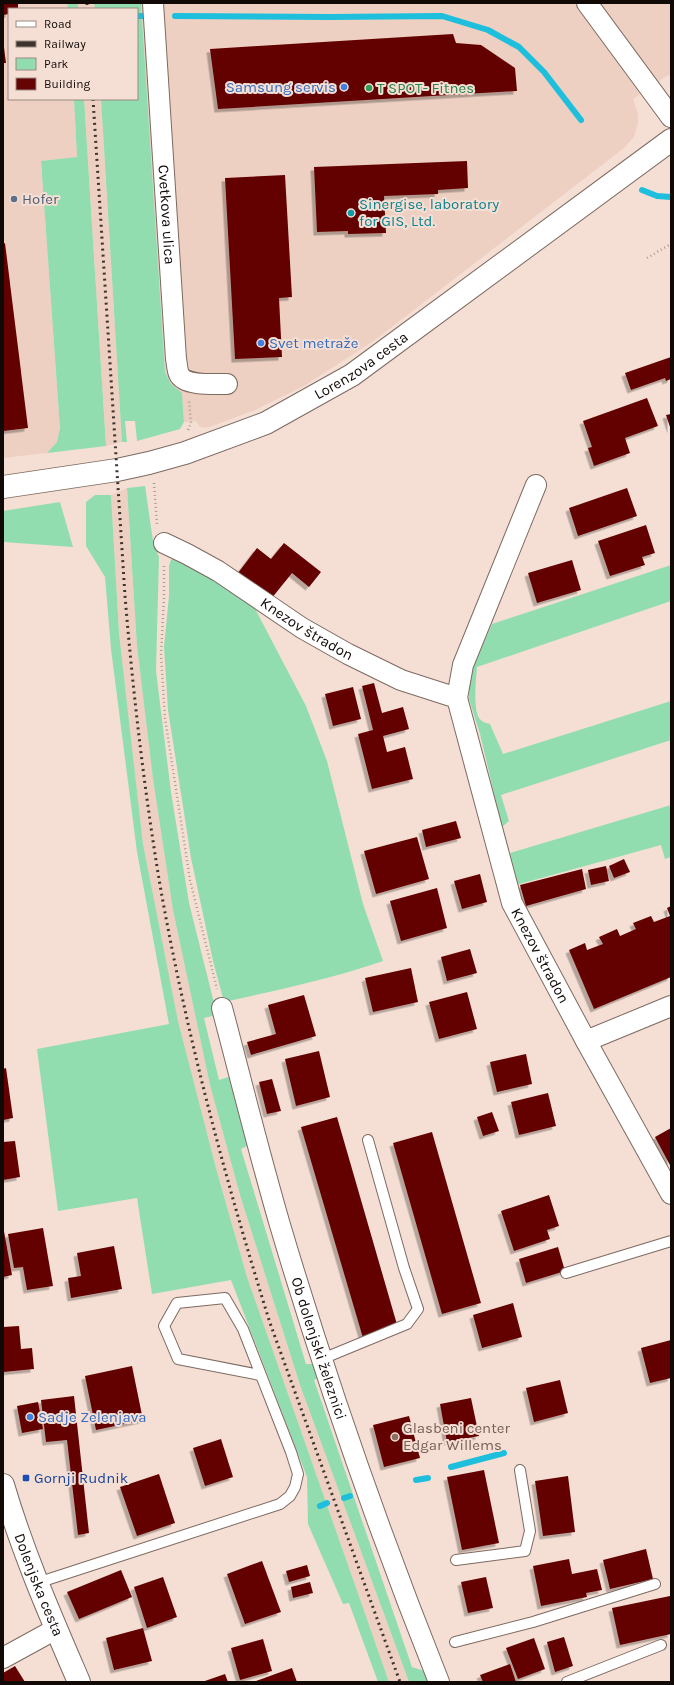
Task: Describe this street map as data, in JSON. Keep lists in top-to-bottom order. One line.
{"streets":{"street":["Cvetkova ulica","Lorenzova cesta","Knezov štradon","Ob dolenjski železnici","Dolenjska cesta"]},"places":{"other":["Samsung servis","T SPOT- Fitnes","Hofer","Sinergise, laboratory for GIS, Ltd.","Svet metraže","Sadje Zelenjava","Glasbeni center Edgar Willems"],"transit":["Gornji Rudnik"]},"legend":["Road","Railway","Park","Building"]}
